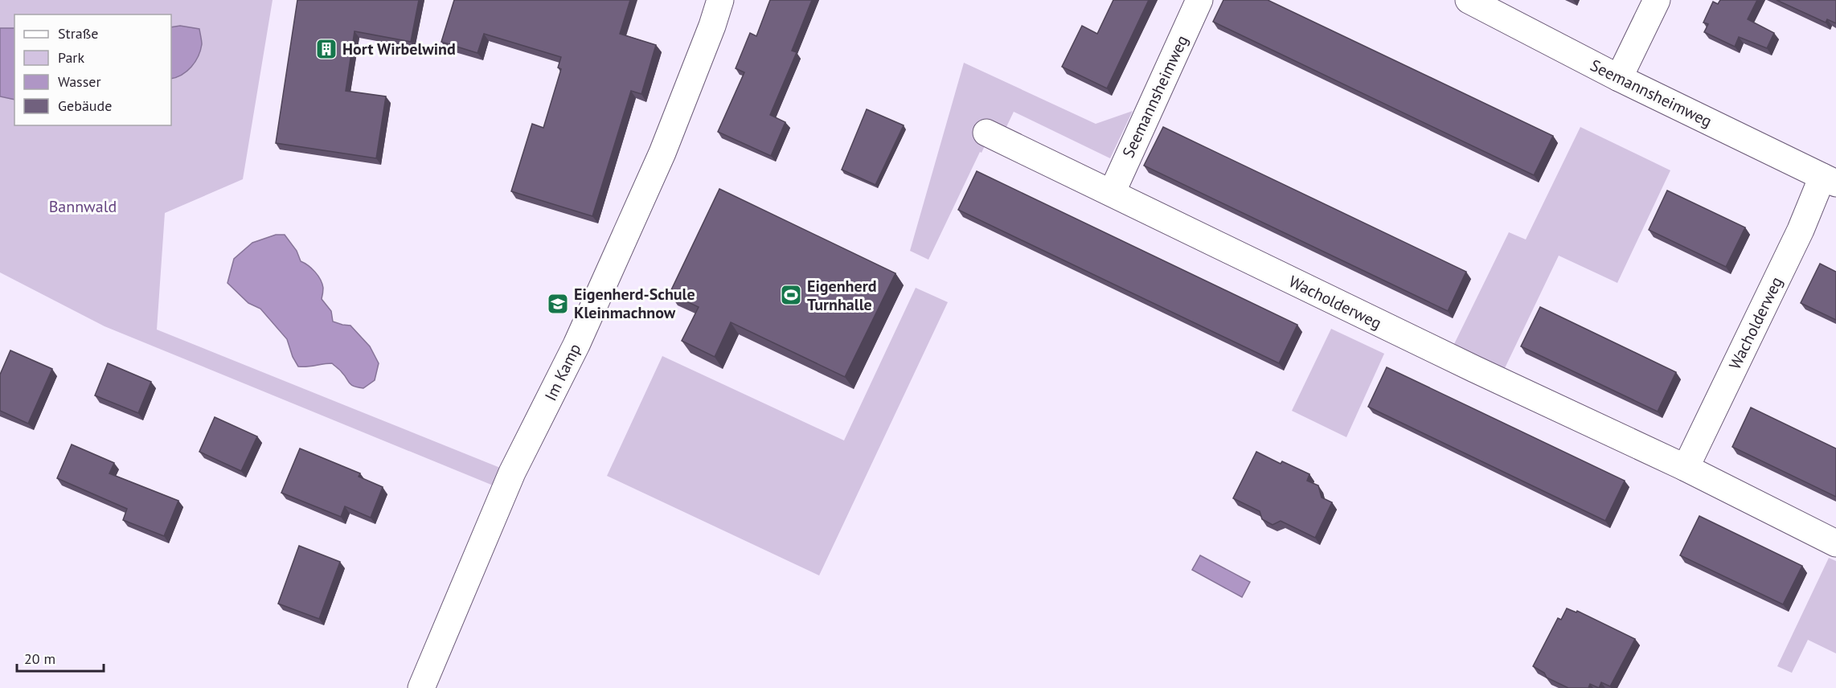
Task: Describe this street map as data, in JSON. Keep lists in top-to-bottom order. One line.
{"streets":{"street":["Seemannsheimweg","Wacholderweg","Im Kamp"]},"crossings":[["Seemannsheimweg","Wacholderweg"]],"parks":["Bannwald"],"places":{"building":["Hort Wirbelwind"],"sports":["Eigenherd Turnhalle"],"school or university":["Eigenherd-Schule Kleinmachnow"]},"legend":["Straße","Park","Wasser","Gebäude"],"scale_bar":"20 m"}
